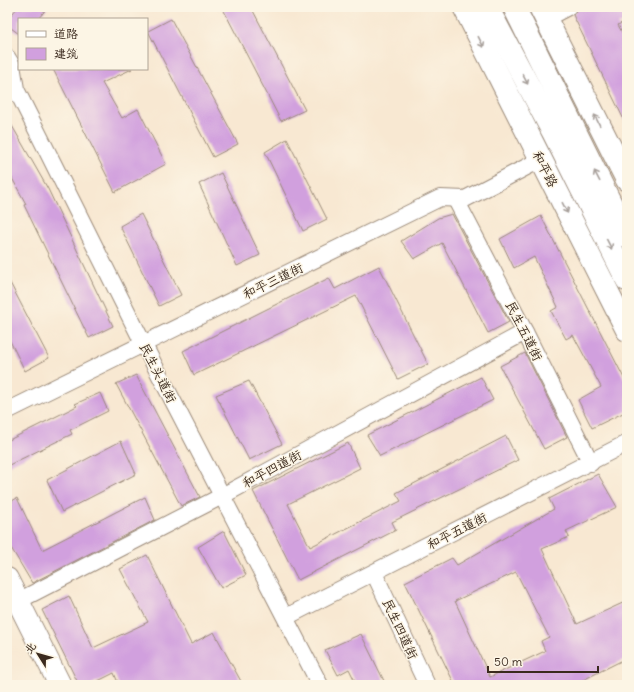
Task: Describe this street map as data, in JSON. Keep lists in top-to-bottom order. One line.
{"streets":{"main road":["和平路"],"street":["和平三道街","民生五道街","民生头道街","和平四道街","和平五道街","民生四道街"]},"crossings":[["和平路","和平三道街"],["和平三道街","民生五道街"],["和平三道街","民生头道街"],["民生五道街","和平四道街"],["民生五道街","和平五道街"],["民生头道街","和平四道街"],["民生头道街","和平五道街"],["和平五道街","民生四道街"]],"legend":["道路","建筑"],"scale_bar":"50 m","north":"top left"}
